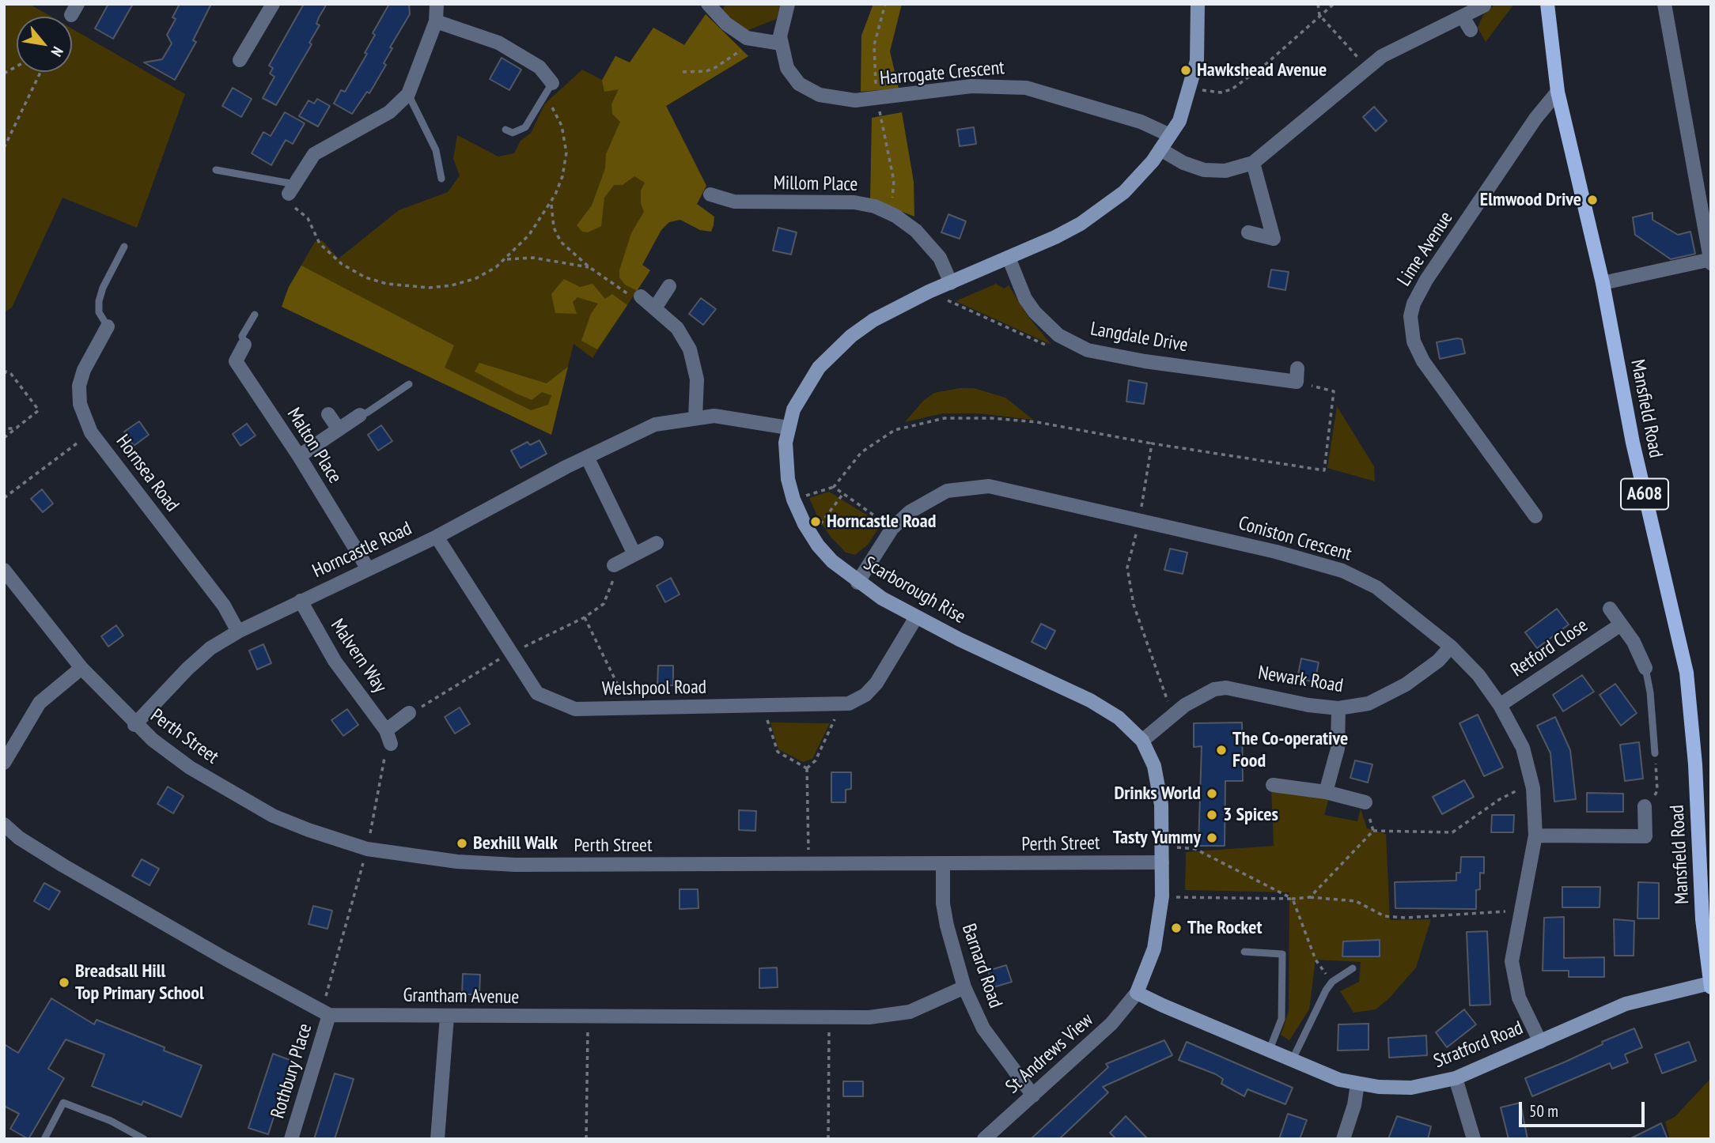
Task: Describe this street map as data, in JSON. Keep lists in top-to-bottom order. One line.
{"streets":{"main road":["Mansfield Road","A608"],"street":["Harrogate Crescent","Millom Place","Lime Avenue","Langdale Drive","Malton Place","Hornsea Road","Coniston Crescent","Horncastle Road","Scarborough Rise","Retford Close","Malvern Way","Newark Road","Welshpool Road","Perth Street","Barnard Road","Grantham Avenue","Stratford Road","St Andrews View","Rothbury Place"]},"crossings":[["Harrogate Crescent","Scarborough Rise"],["Millom Place","Scarborough Rise"],["Lime Avenue","Mansfield Road"],["Langdale Drive","Scarborough Rise"],["Mansfield Road","Stratford Road"],["Malton Place","Horncastle Road"],["Hornsea Road","Horncastle Road"],["Coniston Crescent","Scarborough Rise"],["Coniston Crescent","Retford Close"],["Coniston Crescent","Newark Road"],["Coniston Crescent","Stratford Road"],["Horncastle Road","Scarborough Rise"],["Horncastle Road","Malvern Way"],["Horncastle Road","Welshpool Road"],["Horncastle Road","Perth Street"],["Scarborough Rise","Newark Road"],["Scarborough Rise","Welshpool Road"],["Scarborough Rise","Perth Street"],["Scarborough Rise","Stratford Road"],["Scarborough Rise","St Andrews View"],["Perth Street","Barnard Road"],["Barnard Road","Grantham Avenue"],["Barnard Road","St Andrews View"],["Grantham Avenue","Rothbury Place"],["Stratford Road","St Andrews View"]],"places":["Hawkshead Avenue","Elmwood Drive","Horncastle Road","The Co-operative Food","Drinks World","3 Spices","Tasty Yummy","Bexhill Walk","The Rocket","Breadsall Hill Top Primary School"],"scale_bar":"50 m","north":"bottom right"}
